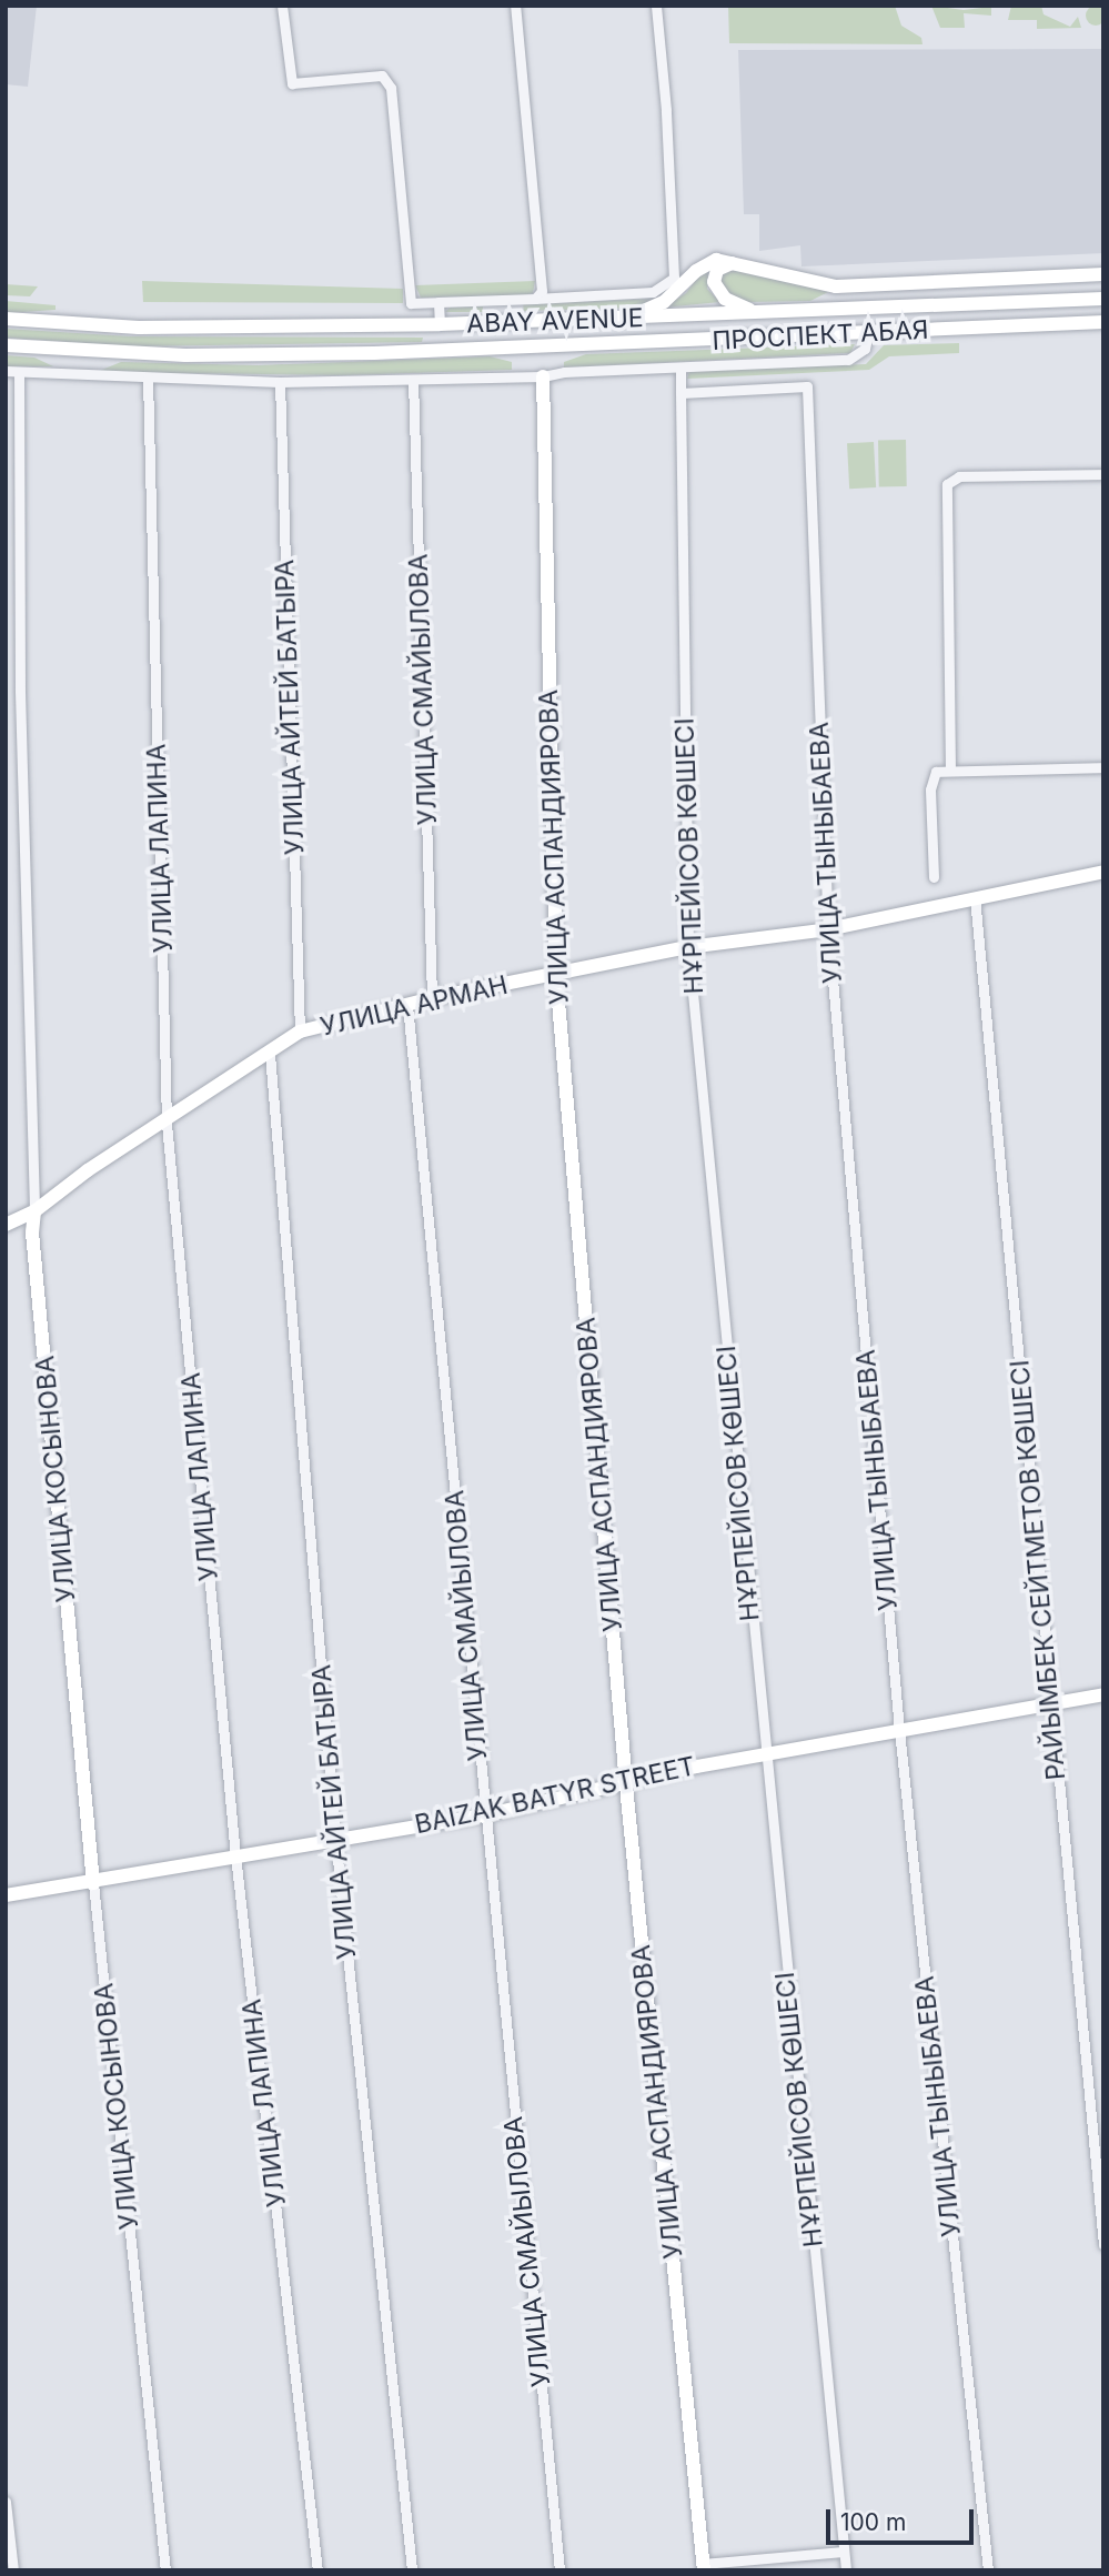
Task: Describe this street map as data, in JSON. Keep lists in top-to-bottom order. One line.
{"streets":{"street":["ABAY AVENUE","ПРОСПЕКТ АБАЯ","УЛИЦА СМАЙЫЛОВА","УЛИЦА АЙТЕЙ БАТЫРА","УЛИЦА АСПАНДИЯРОВА","УЛИЦА ЛАПИНА","УЛИЦА ТЫНЫБАЕВА","НҰРПЕЙІСОВ КӨШЕСІ","УЛИЦА АРМАН","УЛИЦА КОСЫНОВА","РАЙЫМБЕК СЕЙТМЕТОВ КӨШЕСІ","BAIZAK BATYR STREET"]},"crossings":[["ABAY AVENUE","ПРОСПЕКТ АБАЯ"],["УЛИЦА СМАЙЫЛОВА","УЛИЦА АРМАН"],["УЛИЦА СМАЙЫЛОВА","BAIZAK BATYR STREET"],["УЛИЦА АЙТЕЙ БАТЫРА","УЛИЦА АРМАН"],["УЛИЦА АЙТЕЙ БАТЫРА","BAIZAK BATYR STREET"],["УЛИЦА АСПАНДИЯРОВА","УЛИЦА АРМАН"],["УЛИЦА АСПАНДИЯРОВА","BAIZAK BATYR STREET"],["УЛИЦА ЛАПИНА","УЛИЦА АРМАН"],["УЛИЦА ЛАПИНА","BAIZAK BATYR STREET"],["УЛИЦА ТЫНЫБАЕВА","НҰРПЕЙІСОВ КӨШЕСІ"],["УЛИЦА ТЫНЫБАЕВА","УЛИЦА АРМАН"],["УЛИЦА ТЫНЫБАЕВА","BAIZAK BATYR STREET"],["НҰРПЕЙІСОВ КӨШЕСІ","УЛИЦА АРМАН"],["НҰРПЕЙІСОВ КӨШЕСІ","BAIZAK BATYR STREET"],["УЛИЦА АРМАН","УЛИЦА КОСЫНОВА"],["УЛИЦА АРМАН","РАЙЫМБЕК СЕЙТМЕТОВ КӨШЕСІ"],["УЛИЦА КОСЫНОВА","BAIZAK BATYR STREET"],["РАЙЫМБЕК СЕЙТМЕТОВ КӨШЕСІ","BAIZAK BATYR STREET"]],"scale_bar":"100 m"}
